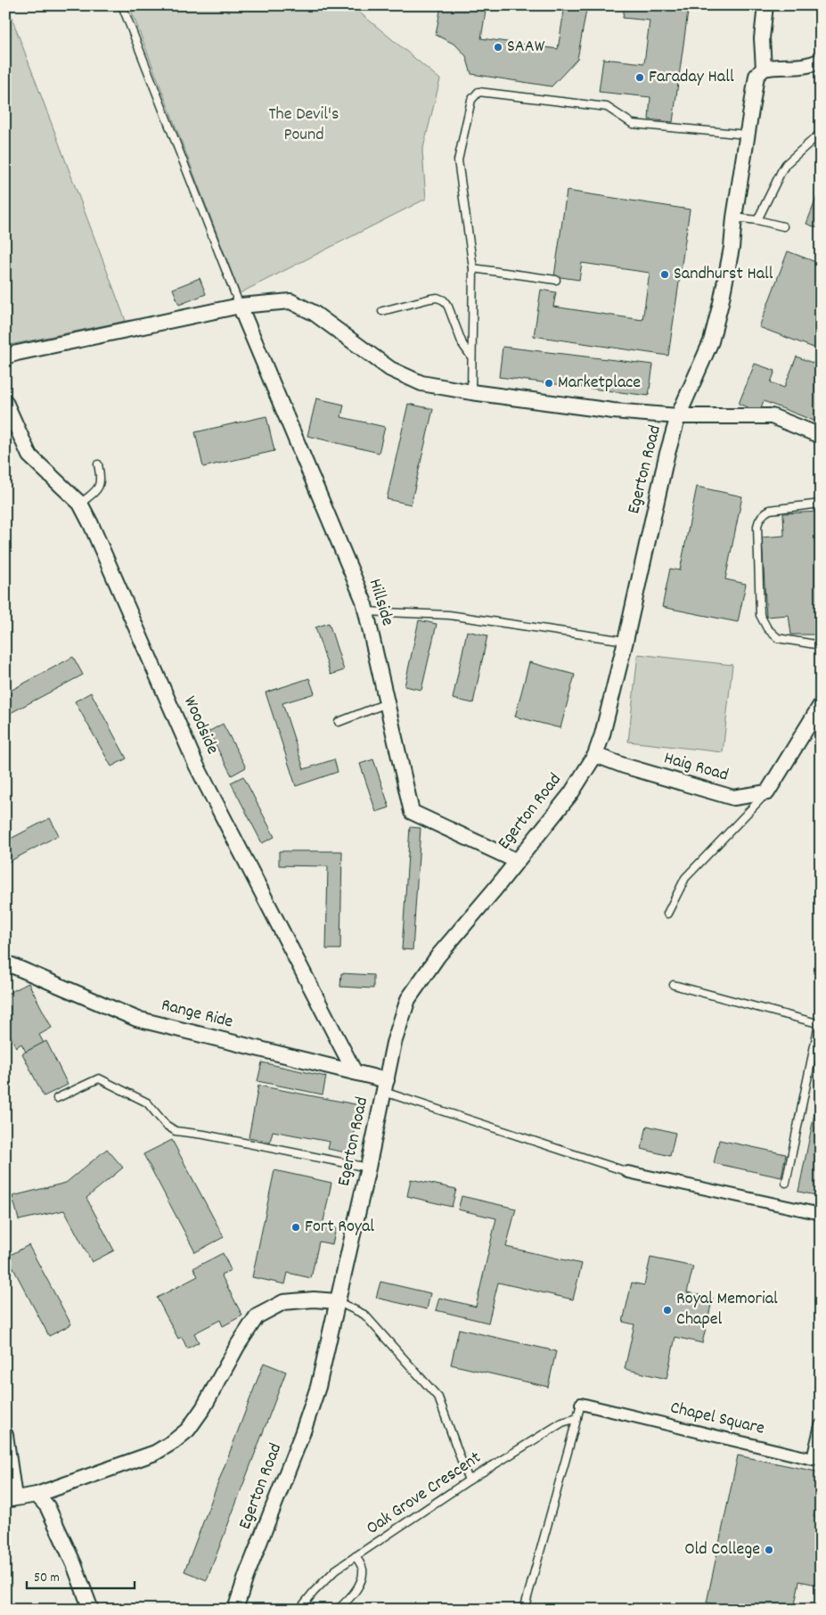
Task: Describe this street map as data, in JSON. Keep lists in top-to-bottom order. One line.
{"streets":{"street":["Egerton Road","Hillside","Woodside","Haig Road","Range Ride","Chapel Square"],"lane":["Oak Grove Crescent"]},"crossings":[["Egerton Road","Hillside"],["Egerton Road","Haig Road"],["Egerton Road","Range Ride"],["Woodside","Range Ride"]],"parks":["The Devil's Pound"],"places":["SAAW","Faraday Hall","Sandhurst Hall","Marketplace","Fort Royal","Royal Memorial Chapel","Old College"],"scale_bar":"50 m"}
